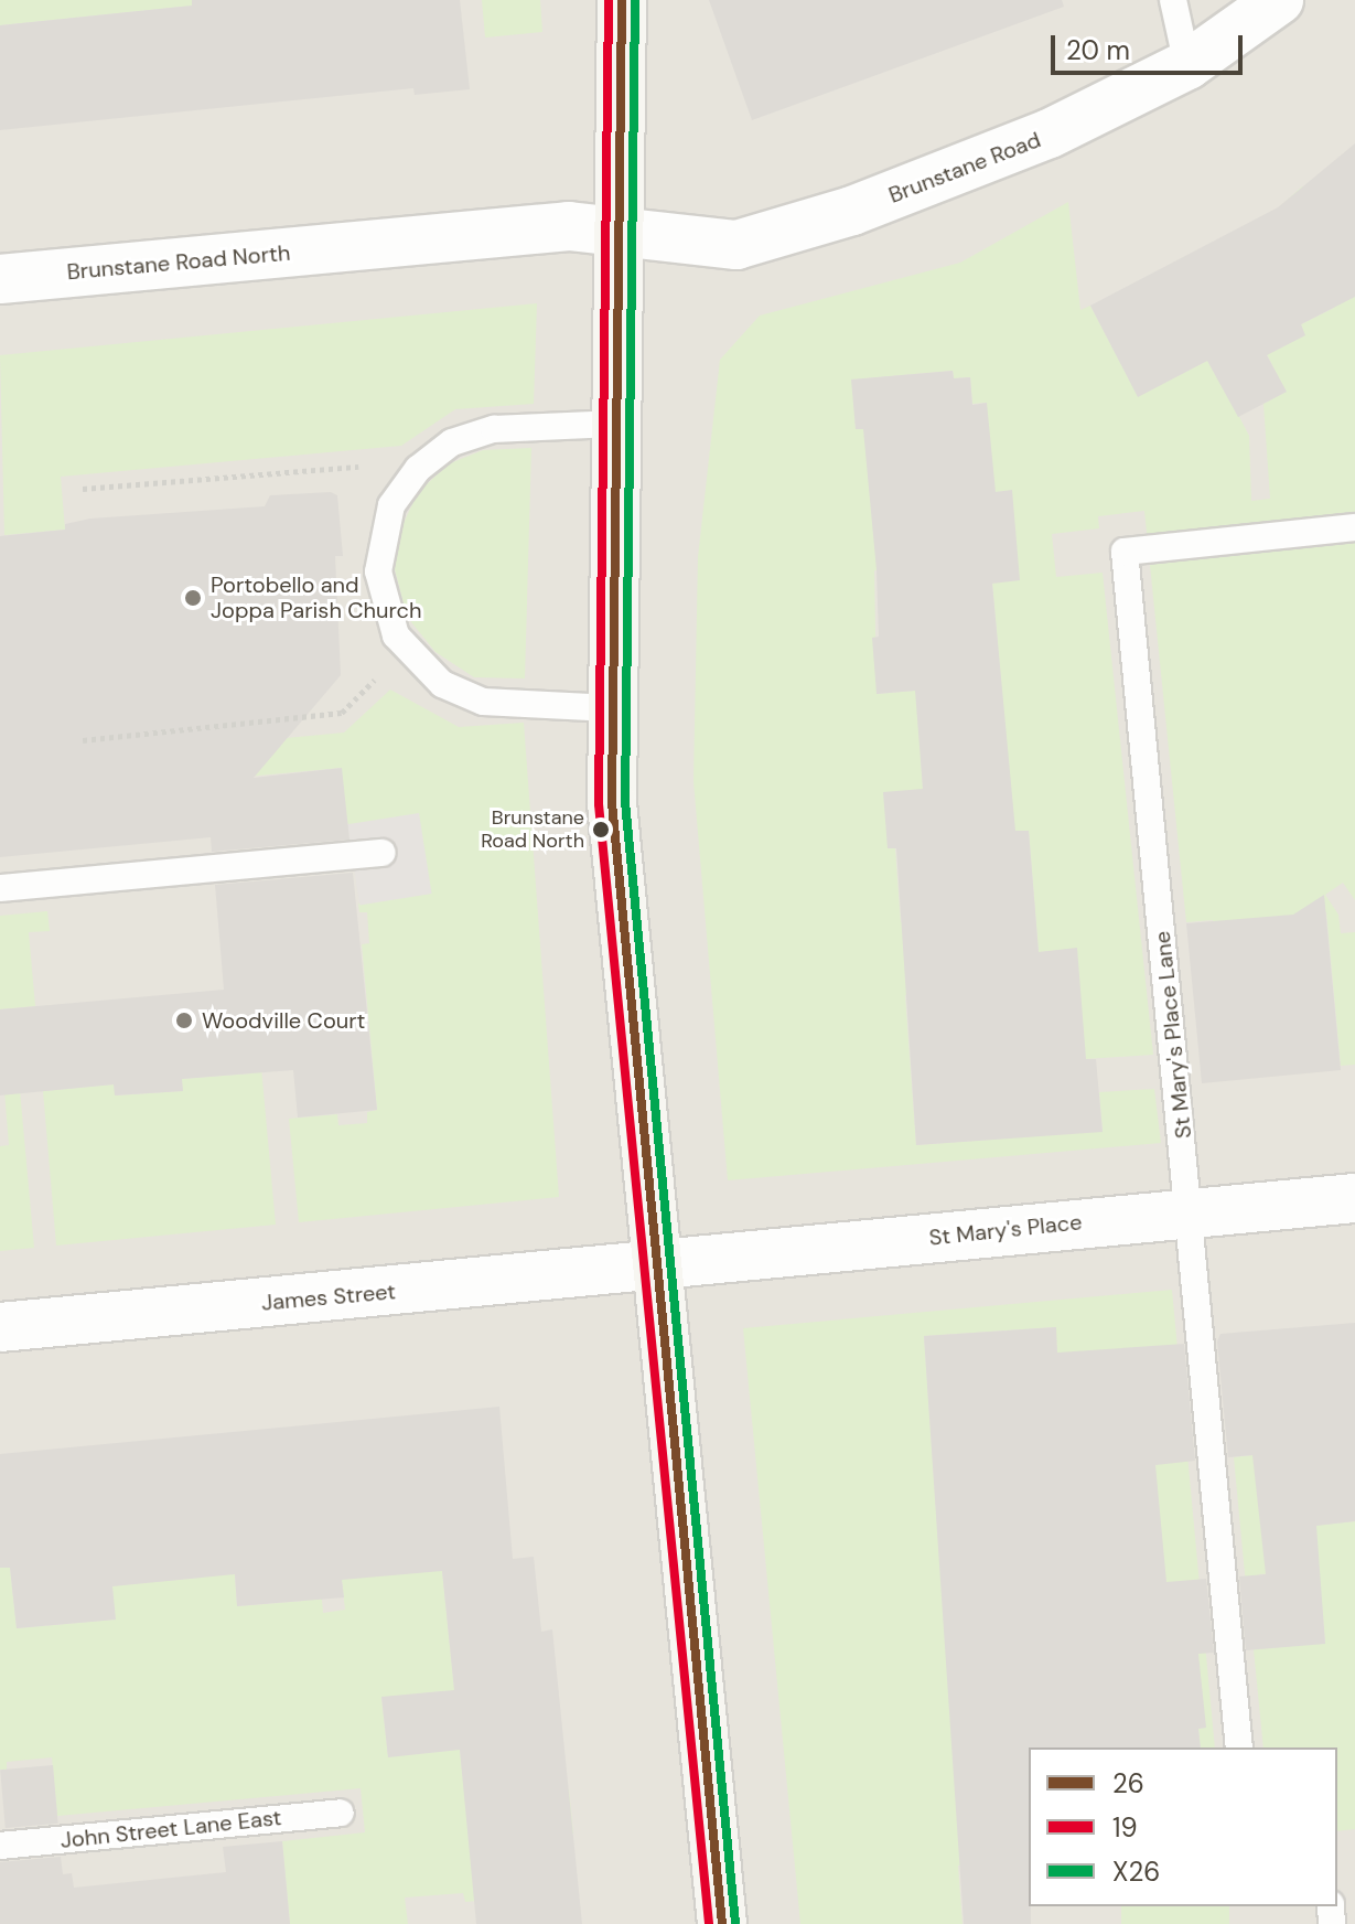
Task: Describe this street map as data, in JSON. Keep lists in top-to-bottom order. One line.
{"streets":{"street":["Brunstane Road","Brunstane Road North","St Mary's Place","James Street"],"lane":["St Mary's Place Lane","John Street Lane East"]},"crossings":[["Brunstane Road","Brunstane Road North"],["St Mary's Place Lane","St Mary's Place"],["St Mary's Place","James Street"]],"places":["Portobello and Joppa Parish Church","Brunstane Road North","Woodville Court"],"lines":["transit line 26","transit line 19","transit line X26"],"legend":["26","19","X26"],"scale_bar":"20 m"}
